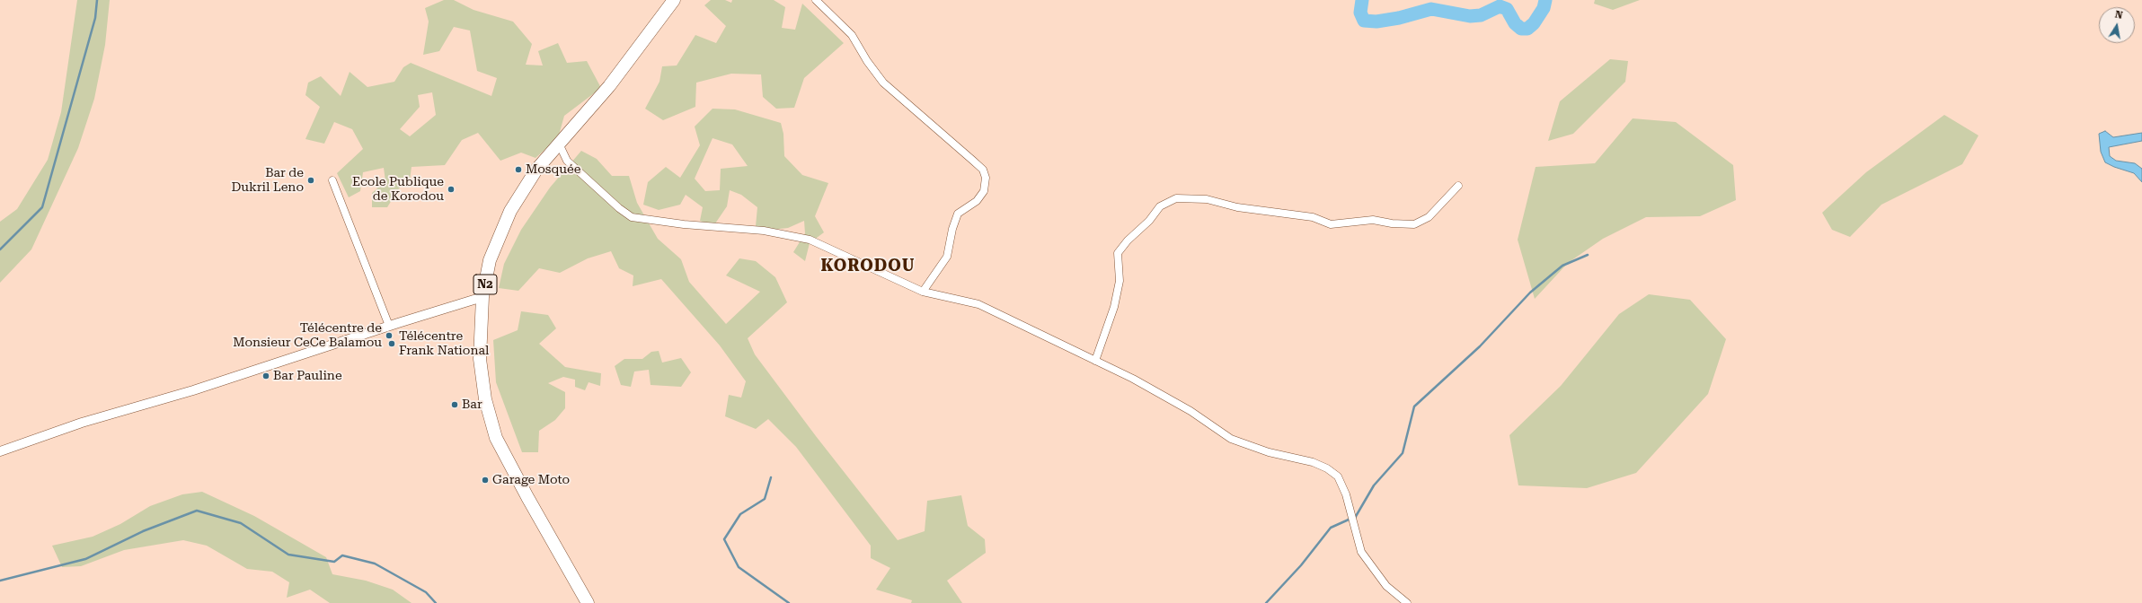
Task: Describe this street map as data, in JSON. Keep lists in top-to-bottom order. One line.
{"streets":{"highway":["N2"]},"districts":["KORODOU"],"places":["Mosquée","Bar de Dukril Leno","Ecole Publique de Korodou","Télécentre de Monsieur CeCe Balamou","Télécentre Frank National","Bar Pauline","Bar","Garage Moto"],"north":"top"}
